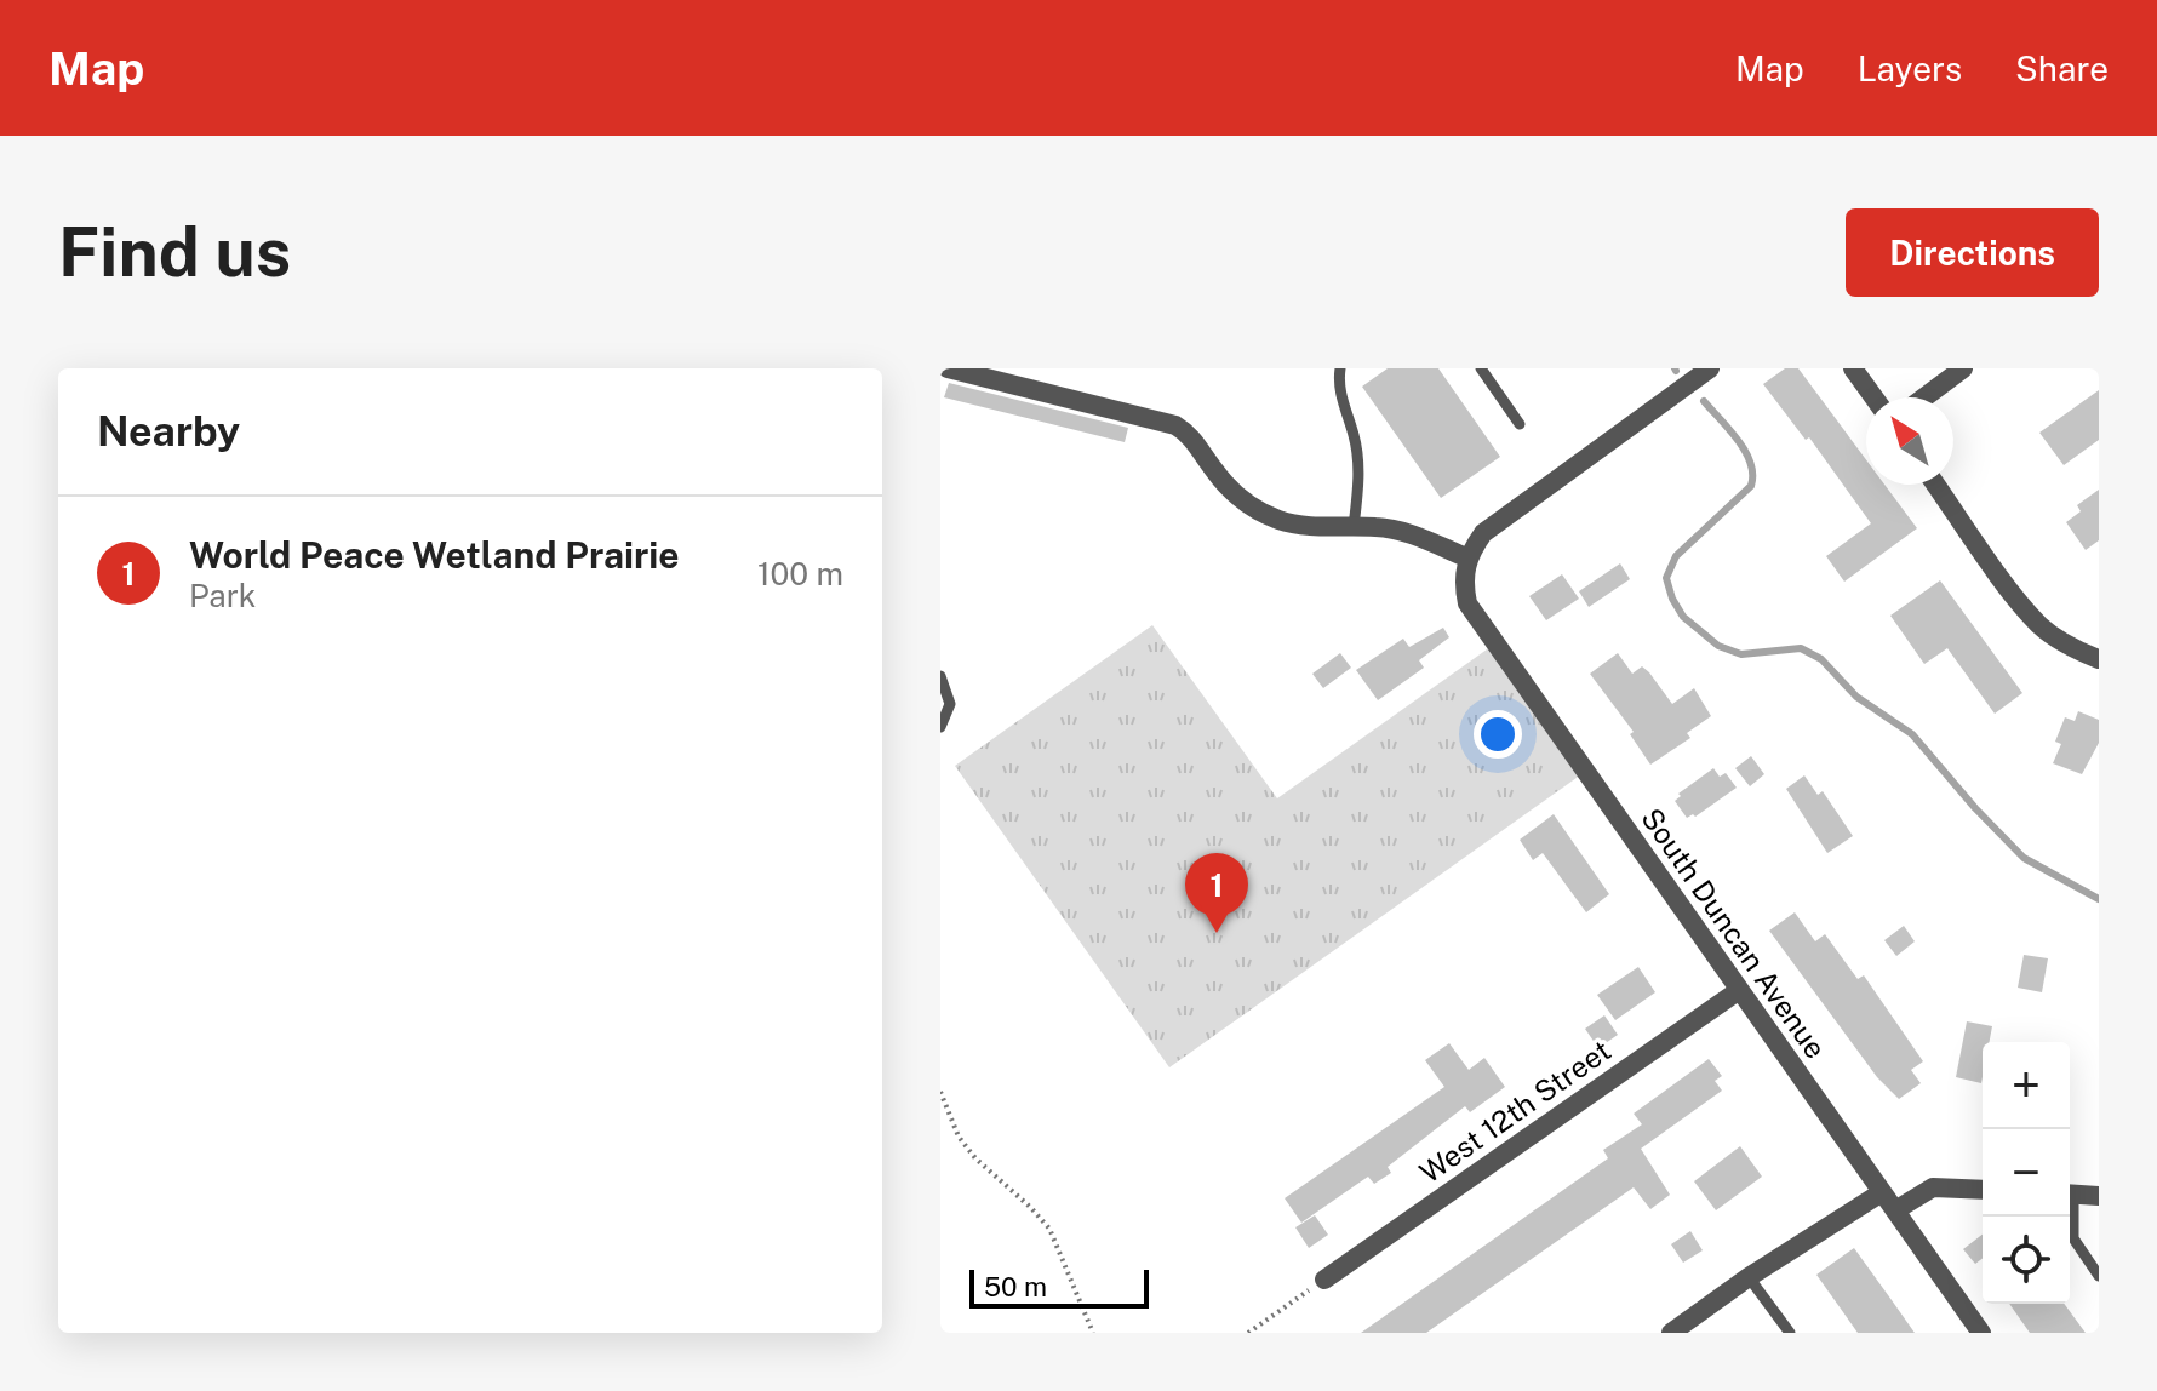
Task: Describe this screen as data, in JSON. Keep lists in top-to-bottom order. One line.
{"streets":{"street":["South Duncan Avenue","West 12th Street"]},"crossings":[["South Duncan Avenue","West 12th Street"]],"scale_bar":"50 m","north":"top left","page":{"header":"Map","nav":["Map","Layers","Share"],"buttons":"Directions","title":"Find us","heading":"Nearby","list":[{"mark":"1","name":"World Peace Wetland Prairie","note":"Park","value":"100 m"}],"pins":"1","map_buttons":["+","−"],"scale":"50 m"}}
